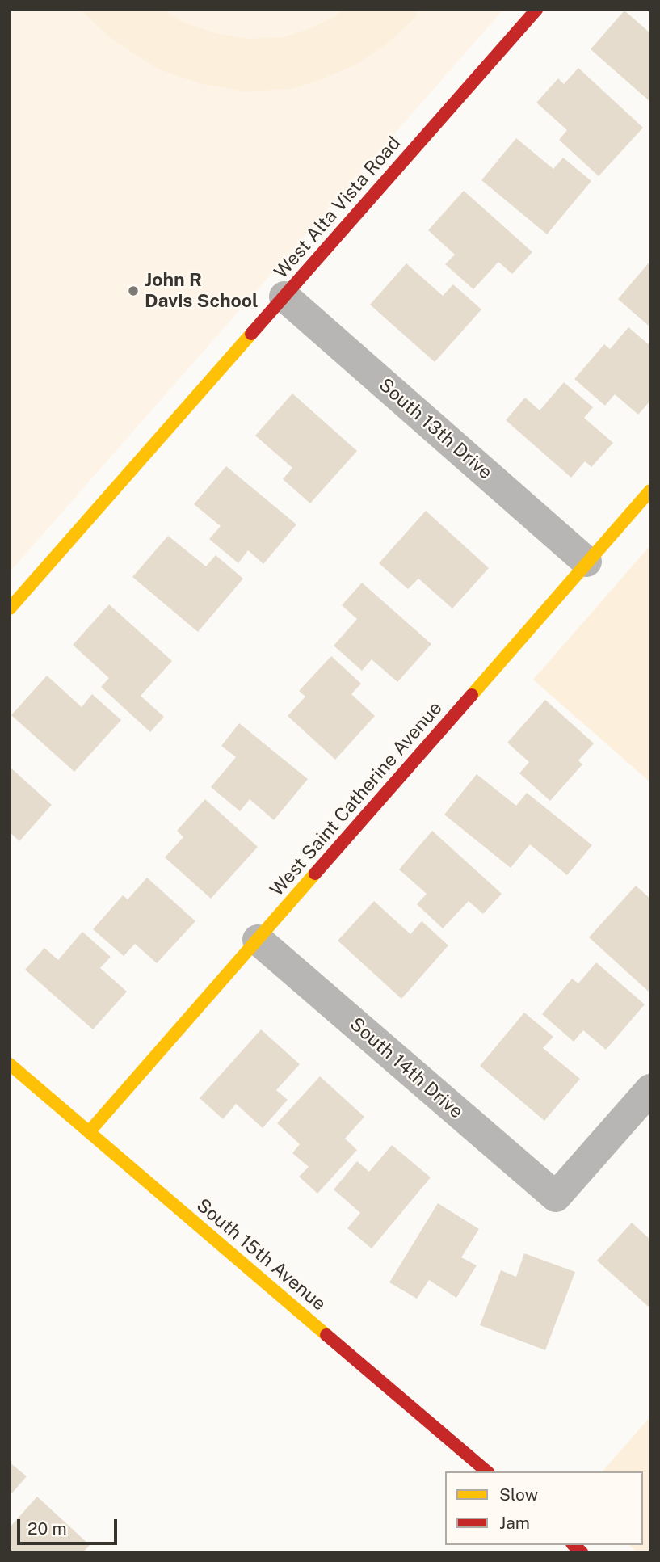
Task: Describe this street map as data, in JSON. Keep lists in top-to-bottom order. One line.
{"streets":{"street":["West Alta Vista Road","South 13th Drive","West Saint Catherine Avenue","South 14th Drive","South 15th Avenue"]},"crossings":[["West Alta Vista Road","South 13th Drive"],["South 13th Drive","West Saint Catherine Avenue"],["West Saint Catherine Avenue","South 14th Drive"],["West Saint Catherine Avenue","South 15th Avenue"]],"places":["John R Davis School"],"legend":["Slow","Jam"],"scale_bar":"20 m"}
